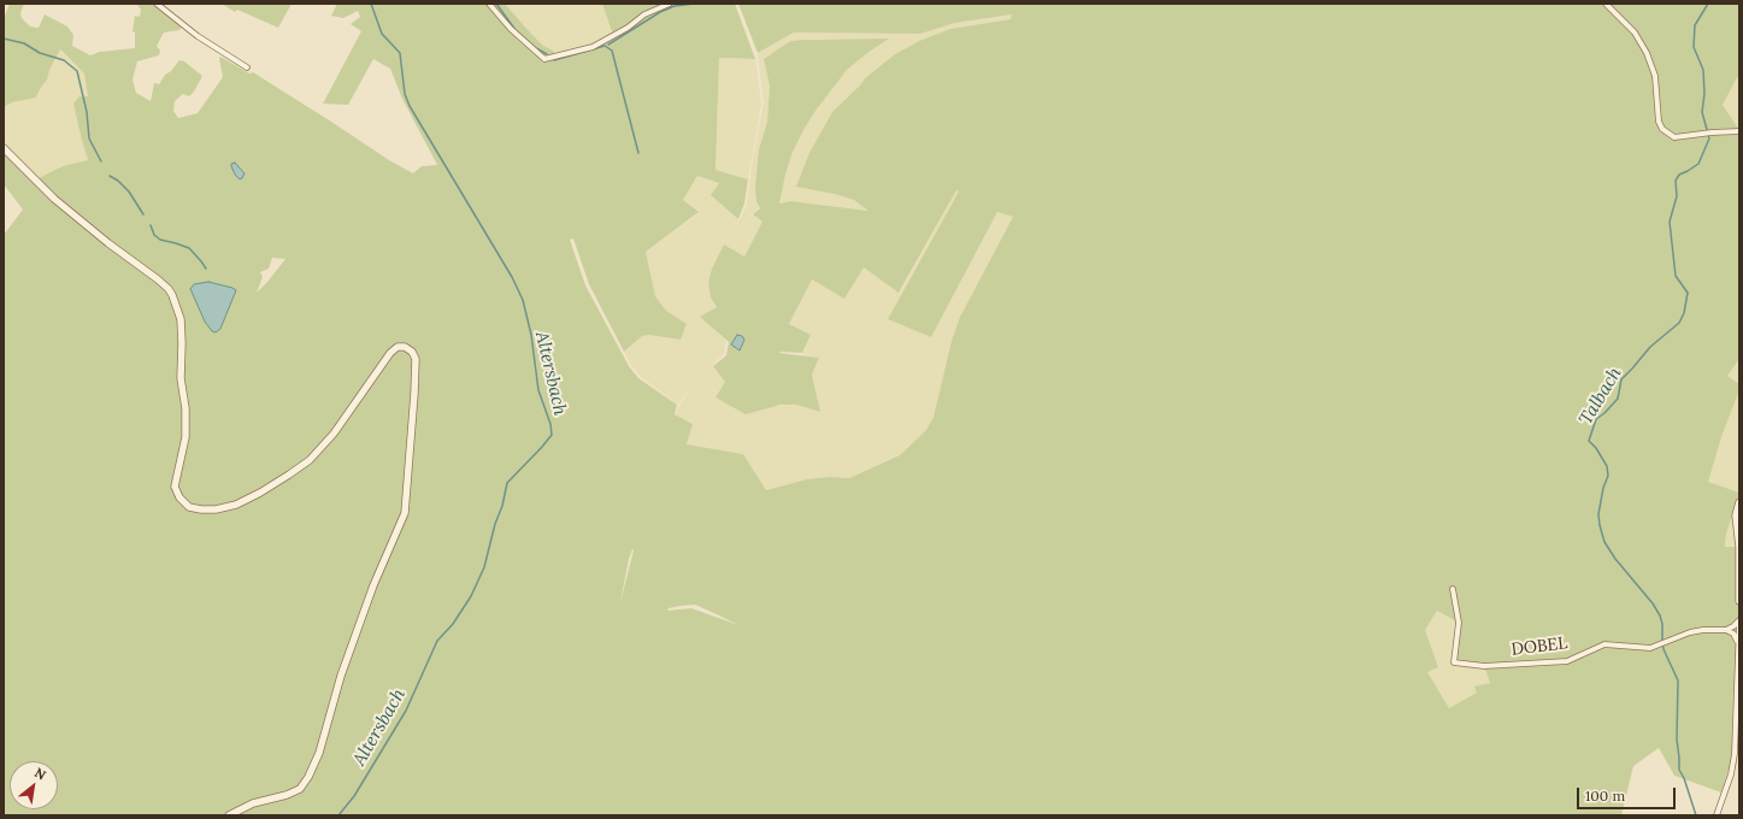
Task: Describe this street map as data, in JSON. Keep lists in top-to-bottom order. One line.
{"streets":{"street":["DOBEL"]},"water":["Altersbach","Talbach"],"scale_bar":"100 m","north":"top right"}
